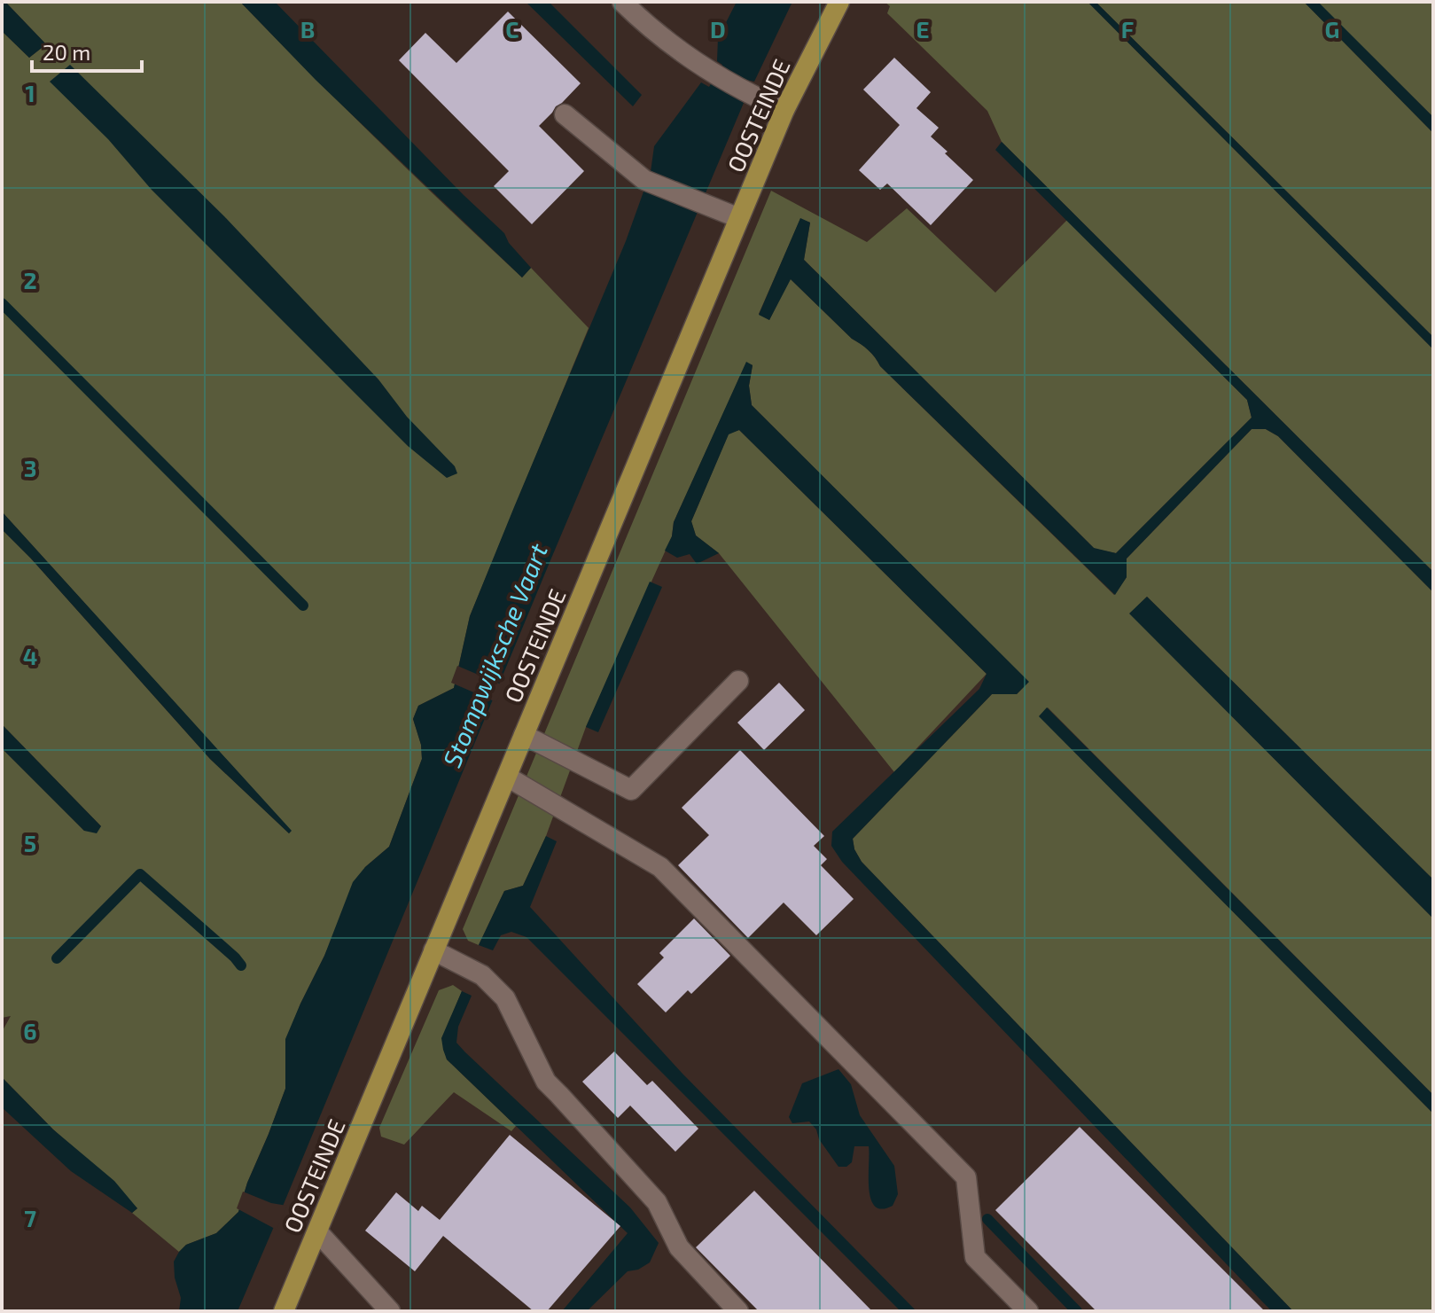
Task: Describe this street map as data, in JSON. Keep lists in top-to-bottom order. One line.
{"streets":{"main road":["OOSTEINDE"]},"water":["Stompwijksche Vaart"],"scale_bar":"20 m","grid":{"columns":["B","C","D","E","F","G"],"rows":["1","2","3","4","5","6","7"]}}
